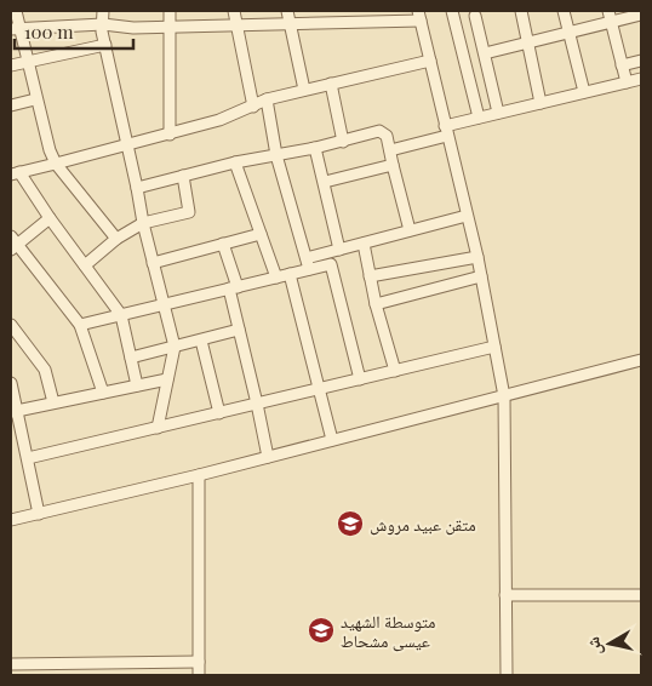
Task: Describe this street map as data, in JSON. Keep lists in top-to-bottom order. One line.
{"places":{"school or university":["متقن عبيد مروش","متوسطة الشهيد عيسى مشحاط"]},"scale_bar":"100 m","north":"left"}
